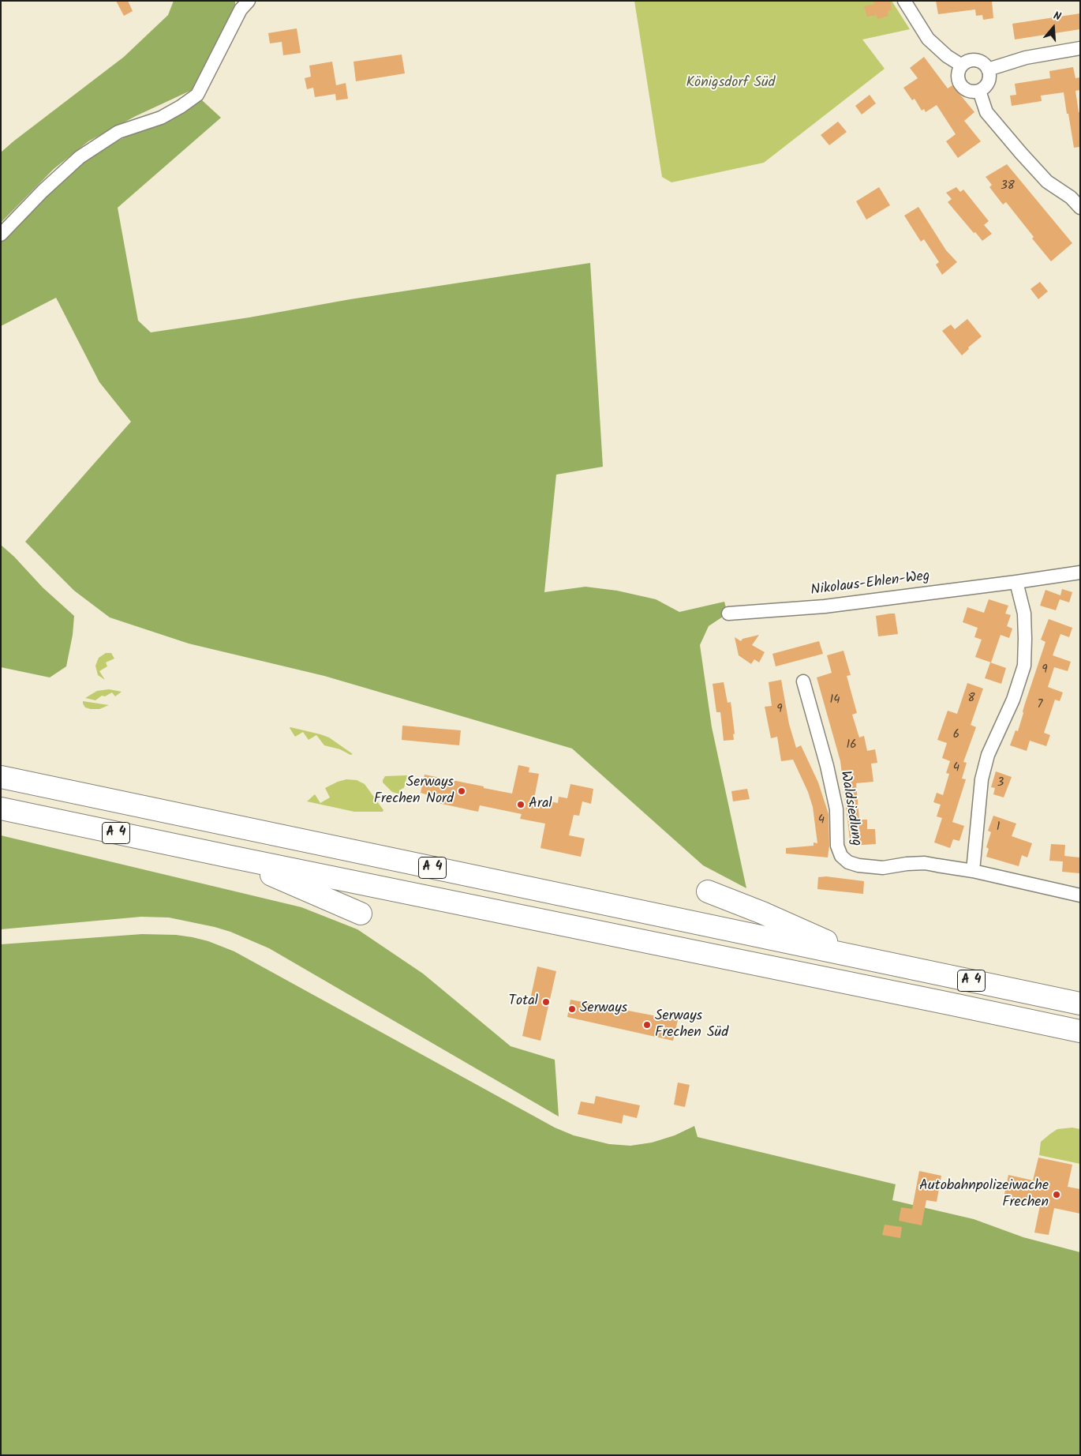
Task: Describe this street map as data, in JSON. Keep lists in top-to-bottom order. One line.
{"streets":{"highway":["A 4"],"street":["Nikolaus-Ehlen-Weg","Waldsiedlung"]},"parks":["Königsdorf Süd"],"places":["Serways Frechen Nord","Aral","Total","Serways","Serways Frechen Süd","Autobahnpolizeiwache Frechen"],"house_numbers":["38","9","8","14","7","9","6","16","4","3","4","1"],"north":"top"}
